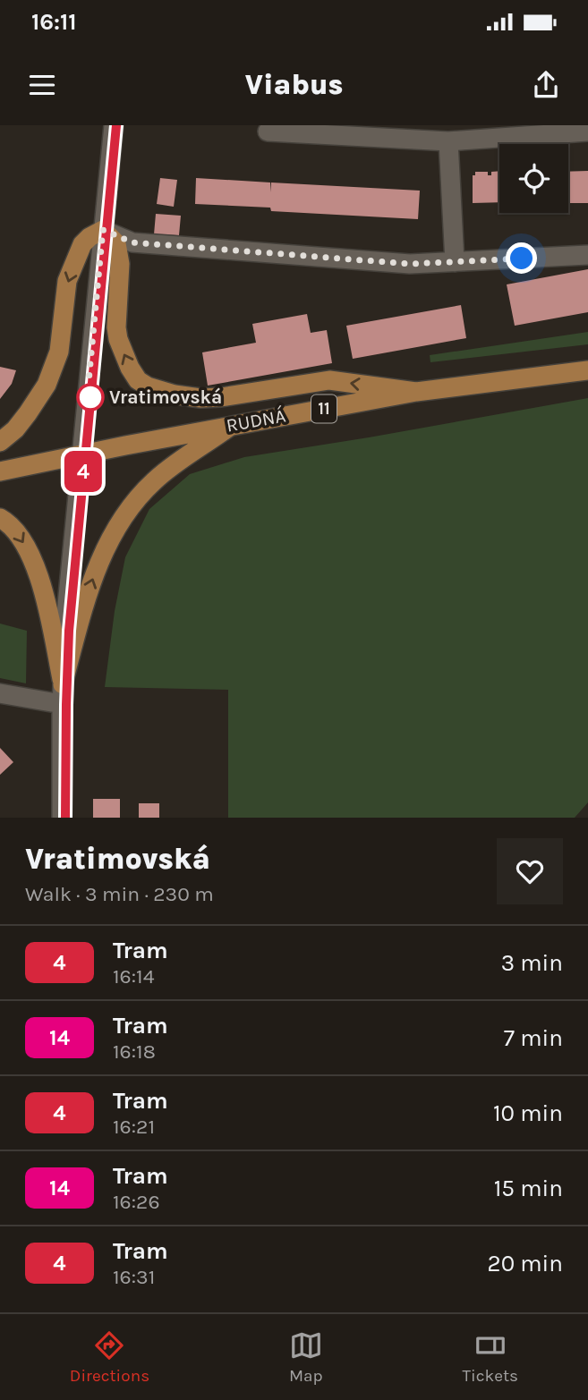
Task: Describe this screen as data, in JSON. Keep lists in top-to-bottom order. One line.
{"streets":{"main road":["11","RUDNÁ"]},"places":["Vratimovská"],"lines":["tram line 4"],"page":{"status":"16:11","header":"Viabus","on_map":"4","heading":["Vratimovská","Walk · 3 min · 230 m"],"list":[{"mark":"4","name":"Tram","note":"16:14","value":"3 min"},{"mark":"14","name":"Tram","note":"16:18","value":"7 min"},{"mark":"4","name":"Tram","note":"16:21","value":"10 min"},{"mark":"14","name":"Tram","note":"16:26","value":"15 min"},{"mark":"4","name":"Tram","note":"16:31","value":"20 min"}],"tabs":["Directions","Map","Tickets"]}}
